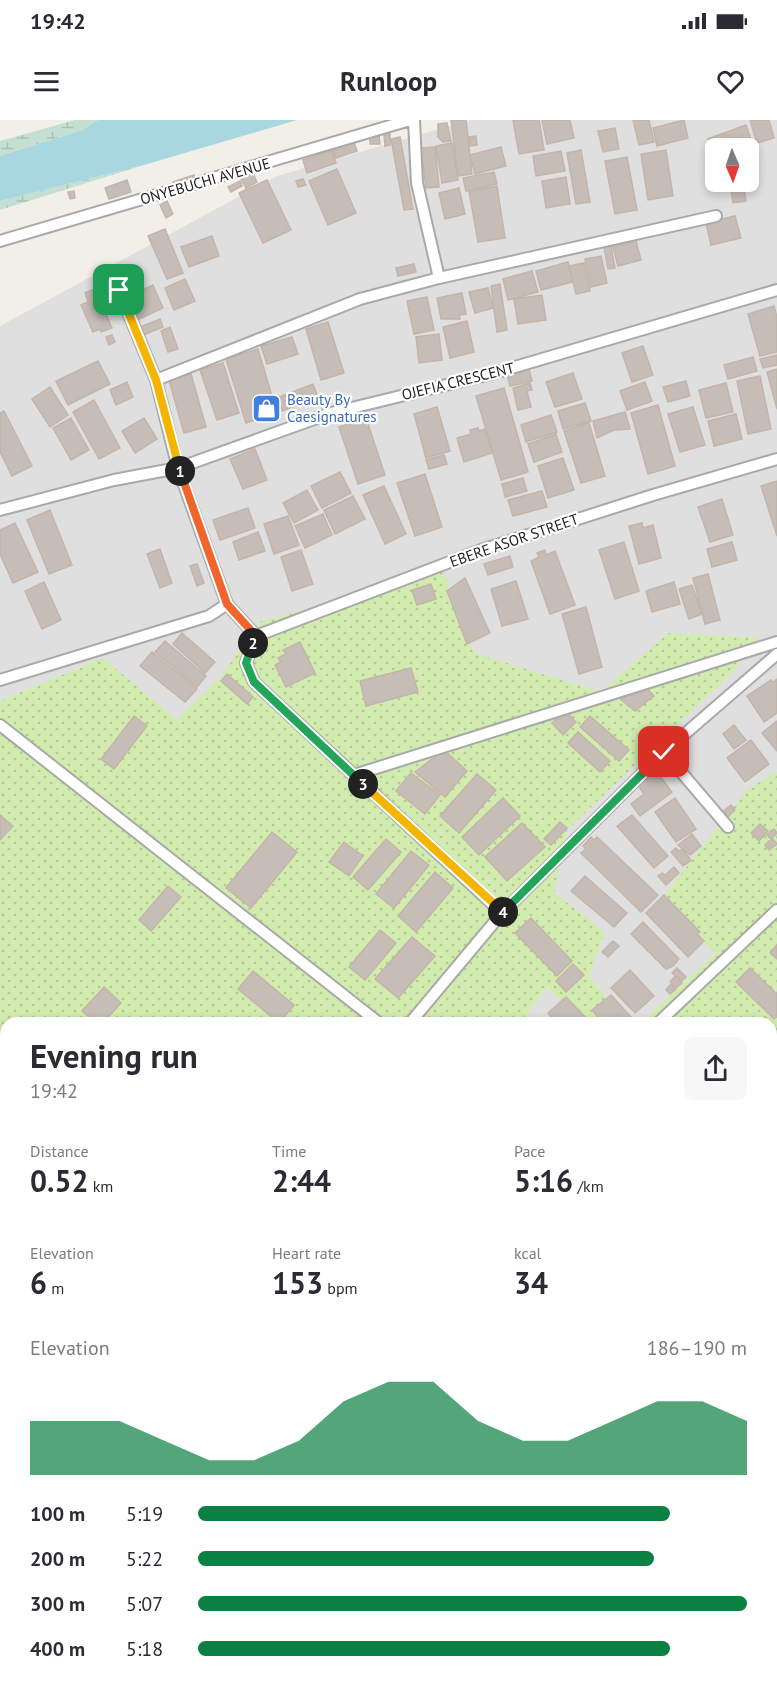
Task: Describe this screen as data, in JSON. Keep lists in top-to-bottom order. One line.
{"streets":{"street":["ONYEBUCHI AVENUE","OJEFIA CRESCENT","EBERE ASOR STREET"]},"places":{"shop":["Beauty By Caesignatures"]},"north":"bottom","page":{"status":"19:42","header":"Runloop","pins":["1","2","3","4"],"heading":["Evening run","19:42"],"stats":[["Distance","0.52 km"],["Time","2:44"],["Pace","5:16 /km"],["Elevation","6 m"],["Heart rate","153 bpm"],["kcal","34"]],"chart":["Elevation","186–190 m"],"list":[{"name":"100 m","note":"5:19"},{"name":"200 m","note":"5:22"},{"name":"300 m","note":"5:07"},{"name":"400 m","note":"5:18"}]}}
